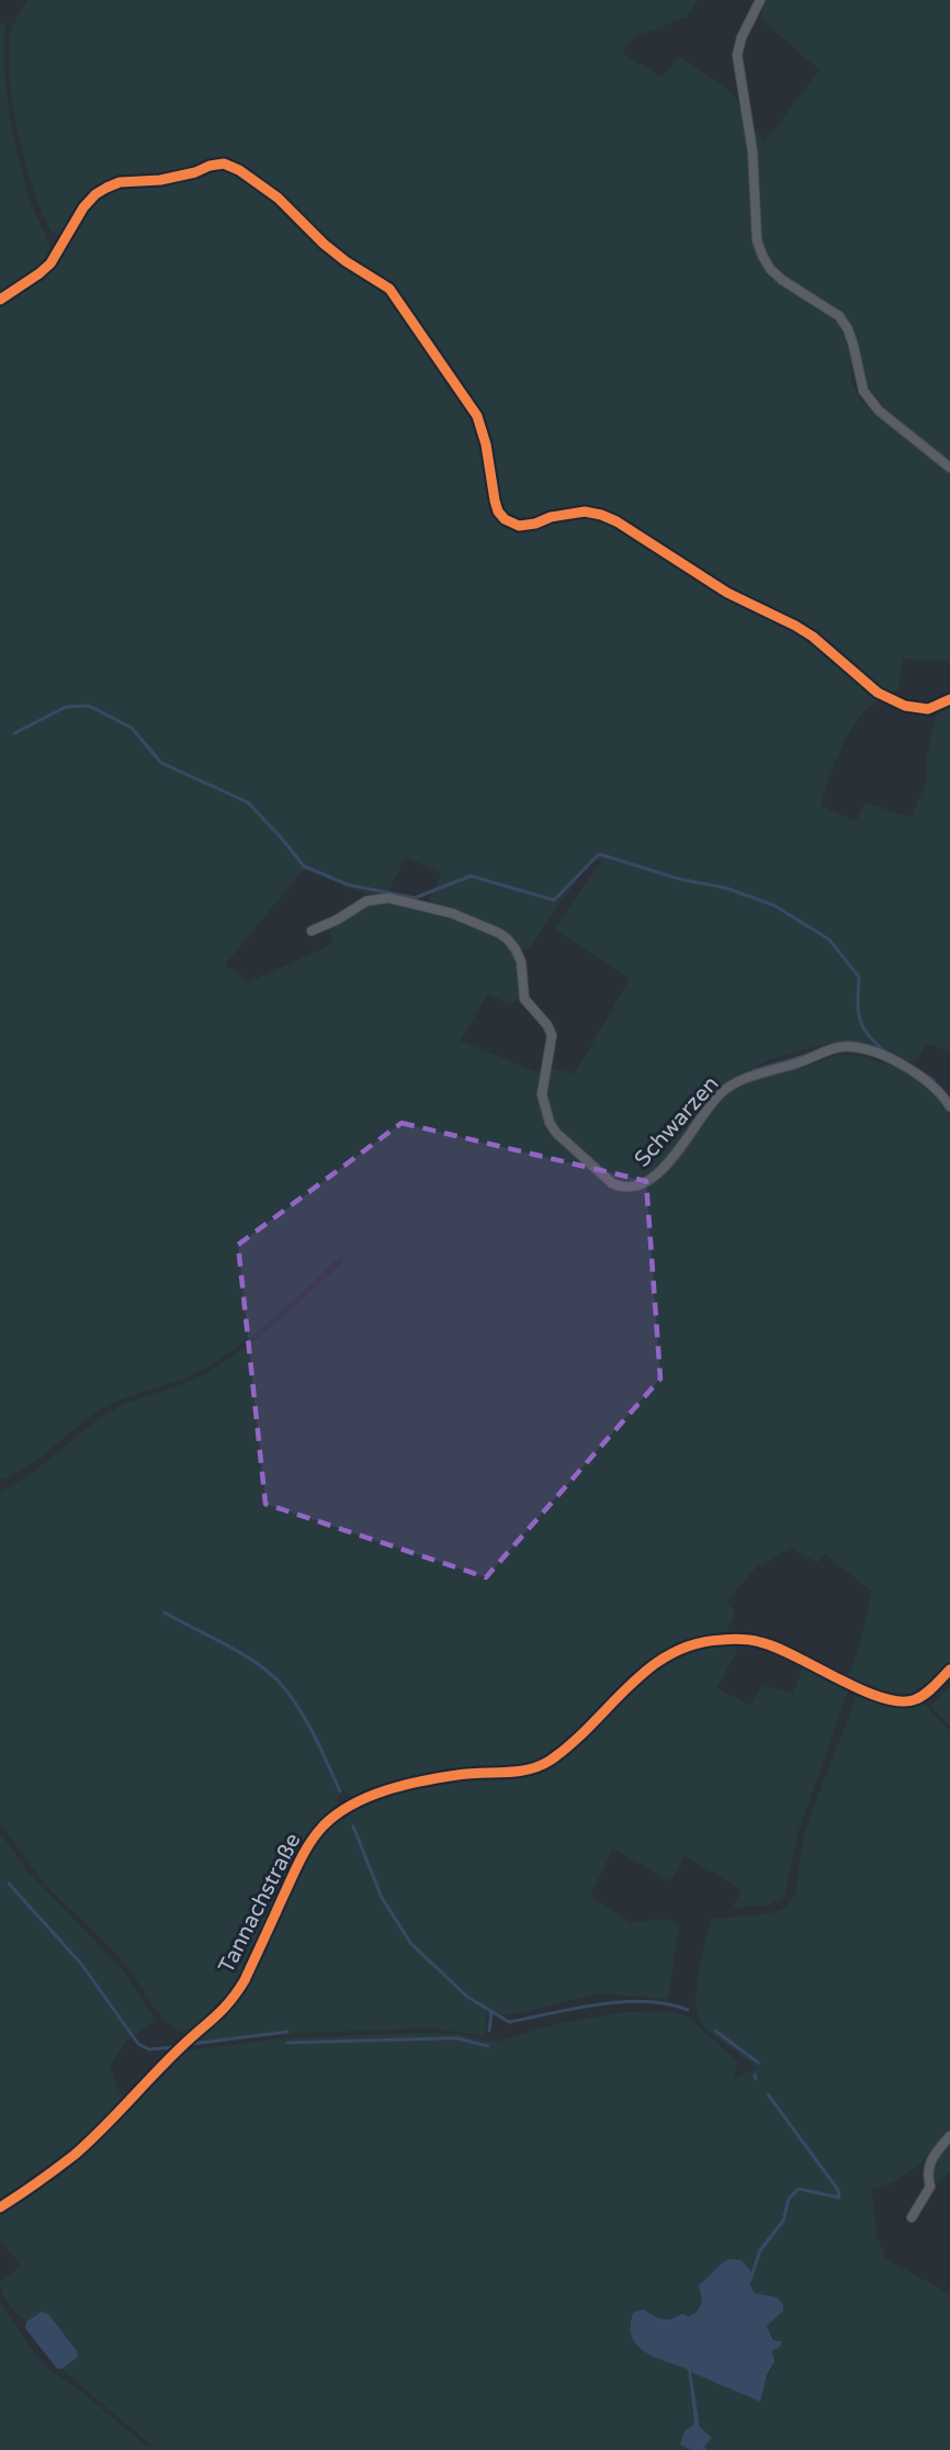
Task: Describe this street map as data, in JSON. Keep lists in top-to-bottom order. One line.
{"streets":{"street":["Schwarzen","Tannachstraße"]}}
